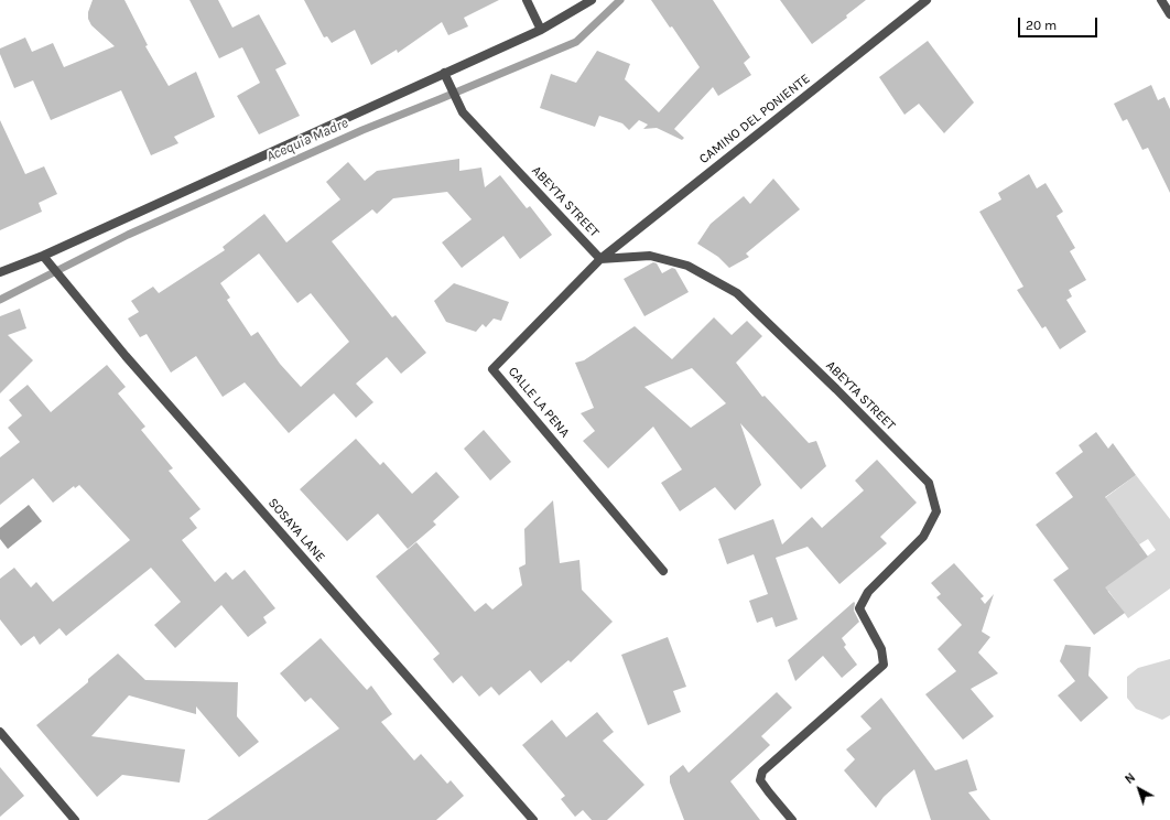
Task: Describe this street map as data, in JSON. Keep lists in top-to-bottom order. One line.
{"streets":{"street":["CAMINO DEL PONIENTE","ABEYTA STREET","CALLE LA PENA","SOSAYA LANE"]},"crossings":[["CAMINO DEL PONIENTE","ABEYTA STREET"],["CAMINO DEL PONIENTE","CALLE LA PENA"],["ABEYTA STREET","CALLE LA PENA"]],"water":["Acequia Madre"],"scale_bar":"20 m","north":"top left"}
